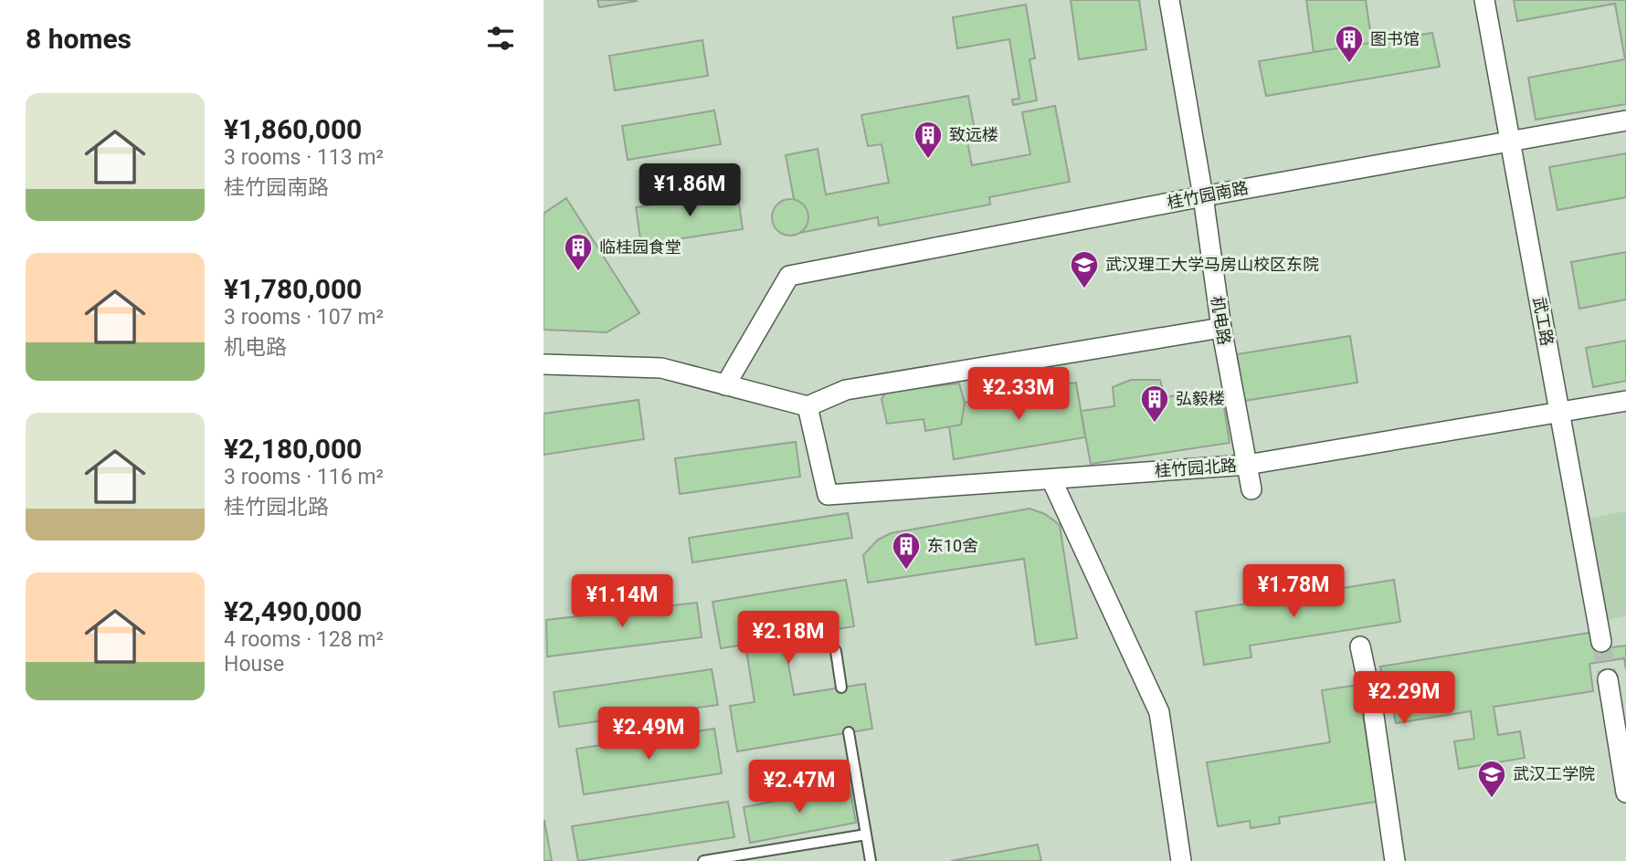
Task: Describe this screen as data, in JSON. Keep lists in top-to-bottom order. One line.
{"streets":{"street":["桂竹园南路","机电路","武工路","桂竹园北路"]},"crossings":[["桂竹园南路","机电路"],["桂竹园南路","武工路"],["机电路","桂竹园北路"],["武工路","桂竹园北路"]],"places":{"building":["图书馆","致远楼","临桂园食堂","弘毅楼","东10舍"],"school or university":["武汉理工大学马房山校区东院","武汉工学院"]},"page":{"heading":"8 homes","list":[{"name":"¥1,860,000","note":"3 rooms · 113 m² · 桂竹园南路"},{"name":"¥1,780,000","note":"3 rooms · 107 m² · 机电路"},{"name":"¥2,180,000","note":"3 rooms · 116 m² · 桂竹园北路"},{"name":"¥2,490,000","note":"4 rooms · 128 m² · House"}],"price":["¥1.86M","¥2.33M","¥1.78M","¥1.14M","¥2.18M","¥2.29M","¥2.49M","¥2.47M"]}}
